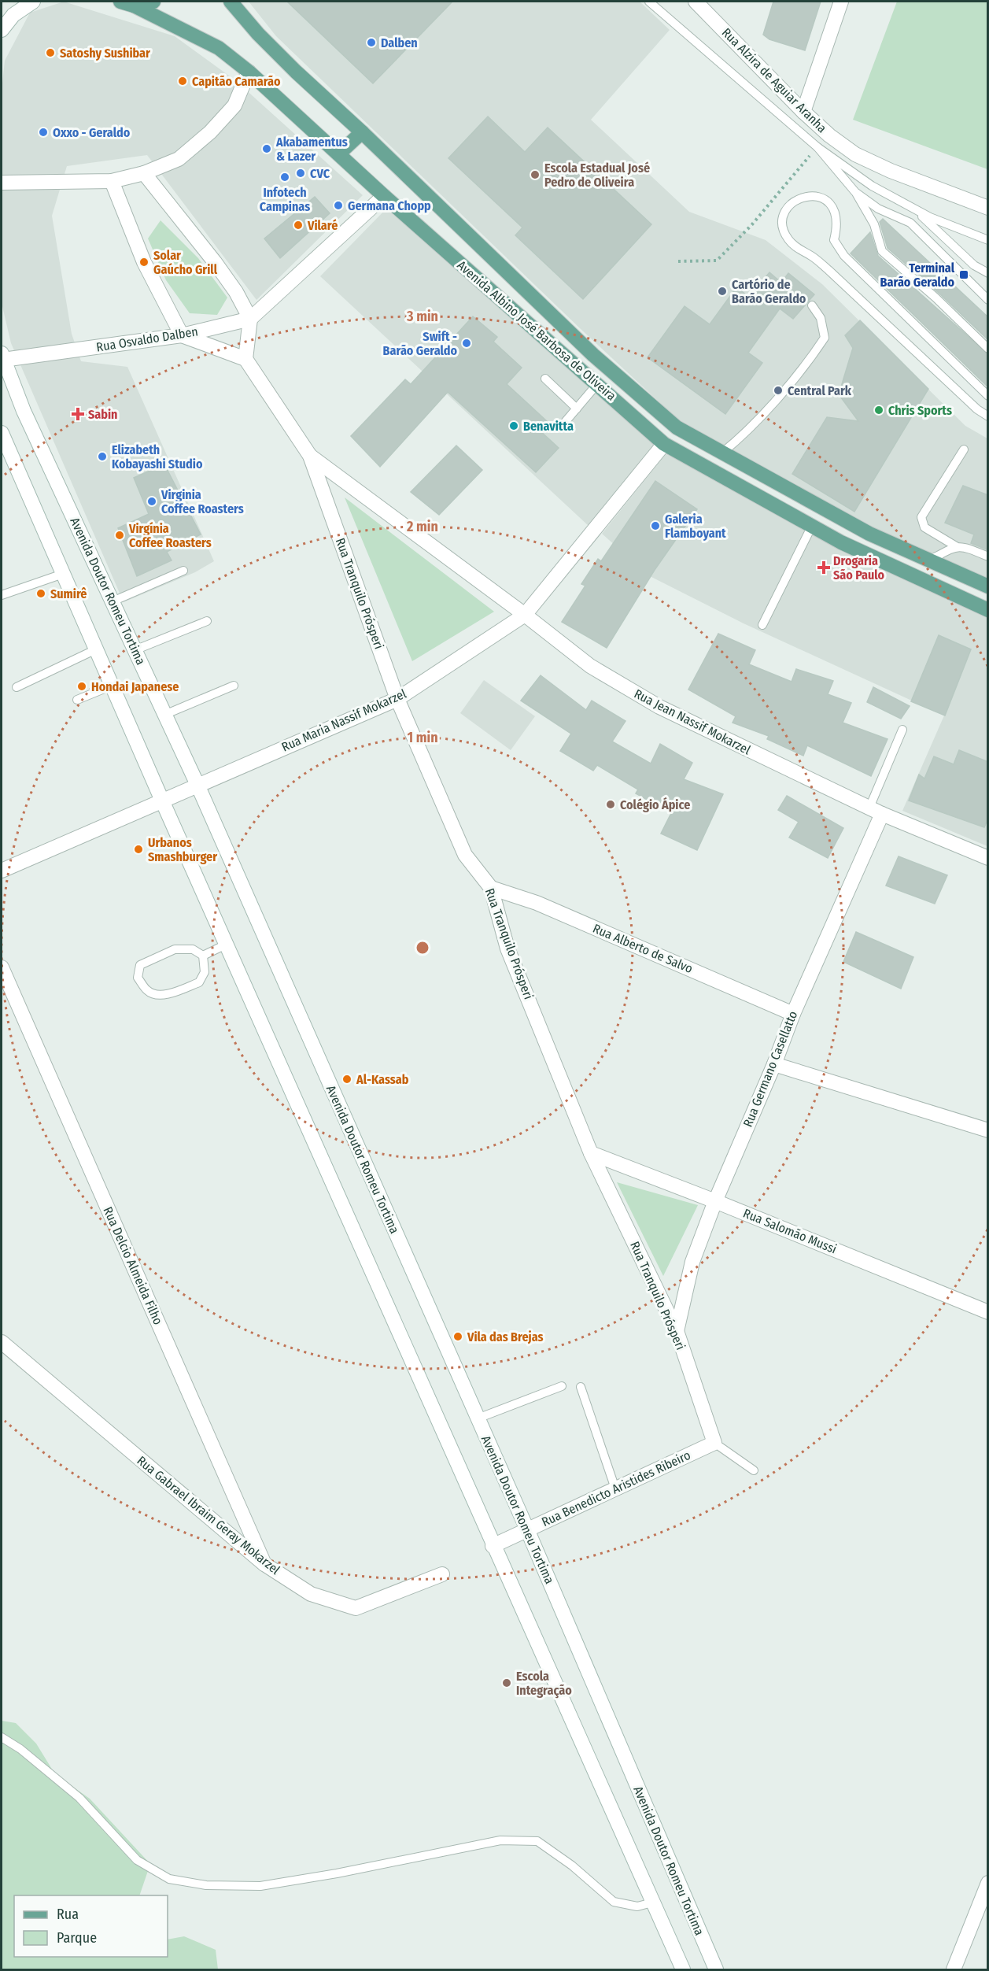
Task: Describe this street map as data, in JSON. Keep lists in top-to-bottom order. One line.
{"streets":{"main road":["Avenida Albino José Barbosa de Oliveira"],"street":["Rua Alzira de Aguiar Aranha","Rua Osvaldo Dalben","Avenida Doutor Romeu Tortima","Rua Tranquilo Prósperi","Rua Maria Nassif Mokarzel","Rua Jean Nassif Mokarzel","Rua Alberto de Salvo","Rua Germano Casellatto","Rua Salomão Mussi","Rua Delcio Almeida Filho","Rua Benedicto Aristides Ribeiro","Rua Gabrael Ibraim Geray Mokarzel"]},"crossings":[["Avenida Albino José Barbosa de Oliveira","Rua Osvaldo Dalben"],["Avenida Albino José Barbosa de Oliveira","Rua Maria Nassif Mokarzel"],["Rua Osvaldo Dalben","Avenida Doutor Romeu Tortima"],["Avenida Doutor Romeu Tortima","Rua Maria Nassif Mokarzel"],["Avenida Doutor Romeu Tortima","Rua Benedicto Aristides Ribeiro"],["Rua Tranquilo Prósperi","Rua Maria Nassif Mokarzel"],["Rua Tranquilo Prósperi","Rua Jean Nassif Mokarzel"],["Rua Tranquilo Prósperi","Rua Alberto de Salvo"],["Rua Tranquilo Prósperi","Rua Germano Casellatto"],["Rua Tranquilo Prósperi","Rua Salomão Mussi"],["Rua Tranquilo Prósperi","Rua Benedicto Aristides Ribeiro"],["Rua Maria Nassif Mokarzel","Rua Jean Nassif Mokarzel"],["Rua Jean Nassif Mokarzel","Rua Germano Casellatto"],["Rua Alberto de Salvo","Rua Germano Casellatto"],["Rua Germano Casellatto","Rua Salomão Mussi"],["Rua Delcio Almeida Filho","Rua Gabrael Ibraim Geray Mokarzel"]],"places":{"other":["Dalben","Satoshy Sushibar","Capitão Camarão","Oxxo - Geraldo","Akabamentus & Lazer","CVC","Escola Estadual José Pedro de Oliveira","Infotech Campinas","Germana Chopp","Vilaré","Solar Gaúcho Grill","Cartório de Barão Geraldo","Swift - Barão Geraldo","Central Park","Chris Sports","Benavitta","Elizabeth Kobayashi Studio","Virginia Coffee Roasters","Galeria Flamboyant","Virgínia Coffee Roasters","Sumirê","Hondai Japanese","Colégio Ápice","Urbanos Smashburger","Al-Kassab","Vila das Brejas","Escola Integração"],"transit":["Terminal Barão Geraldo"],"health":["Sabin","Drogaria São Paulo"]},"legend":["Rua","Parque"],"rings":["3 min","2 min","1 min"]}
